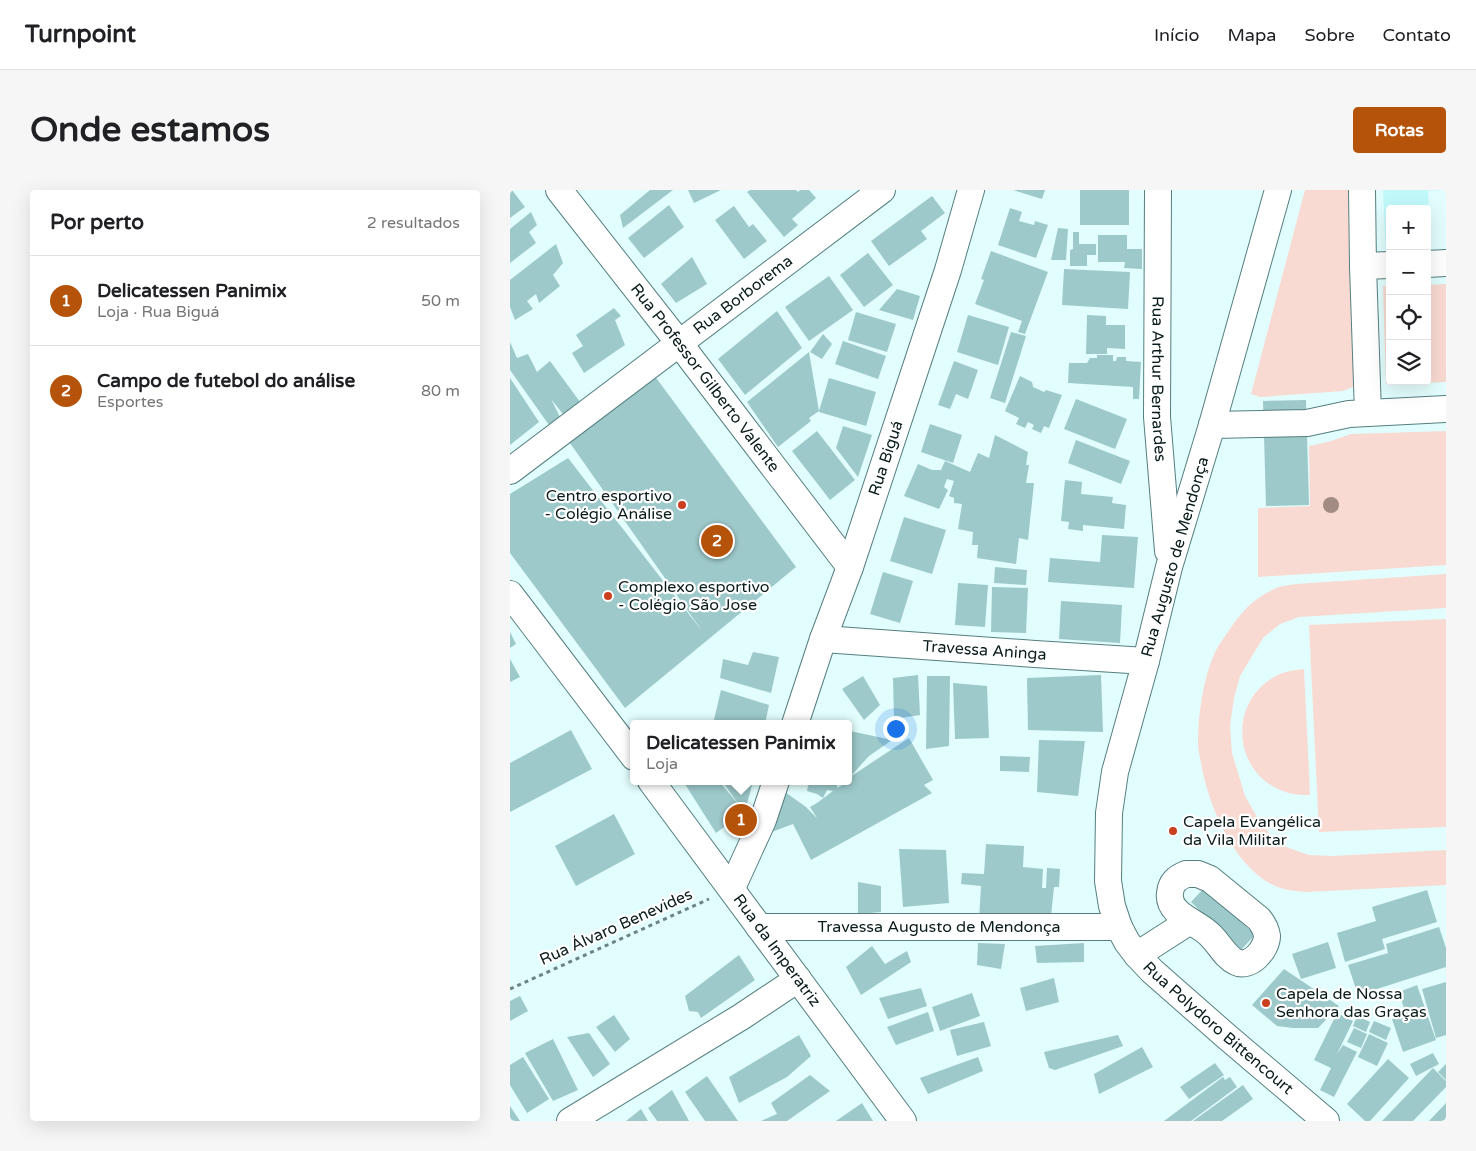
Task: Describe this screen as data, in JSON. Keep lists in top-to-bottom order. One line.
{"streets":{"street":["Rua Borborema","Rua Professor Gilberto Valente","Rua Arthur Bernardes","Rua Biguá","Rua Augusto de Mendonça","Travessa Aninga","Travessa Augusto de Mendonça","Rua da Imperatriz","Rua Polydoro Bittencourt"],"path":["Rua Álvaro Benevides"]},"crossings":[["Rua Borborema","Rua Professor Gilberto Valente"],["Rua Professor Gilberto Valente","Rua Biguá"],["Rua Arthur Bernardes","Rua Augusto de Mendonça"],["Rua Biguá","Travessa Aninga"],["Rua Augusto de Mendonça","Travessa Aninga"],["Rua Augusto de Mendonça","Travessa Augusto de Mendonça"],["Rua Augusto de Mendonça","Rua Polydoro Bittencourt"],["Rua Álvaro Benevides","Rua da Imperatriz"],["Travessa Augusto de Mendonça","Rua da Imperatriz"],["Travessa Augusto de Mendonça","Rua Polydoro Bittencourt"]],"places":["Centro esportivo - Colégio Análise","Complexo esportivo - Colégio São Jose","Capela Evangélica da Vila Militar","Capela de Nossa Senhora das Graças"],"page":{"header":"Turnpoint","nav":["Início","Mapa","Sobre","Contato"],"buttons":"Rotas","title":"Onde estamos","heading":["Por perto","2 resultados"],"map_buttons":["+","−"],"list":[{"mark":"1","name":"Delicatessen Panimix","note":"Loja · Rua Biguá","value":"50 m"},{"mark":"2","name":"Campo de futebol do análise","note":"Esportes","value":"80 m"}],"pins":["2","1"],"popup":["Delicatessen Panimix","Loja"]}}
